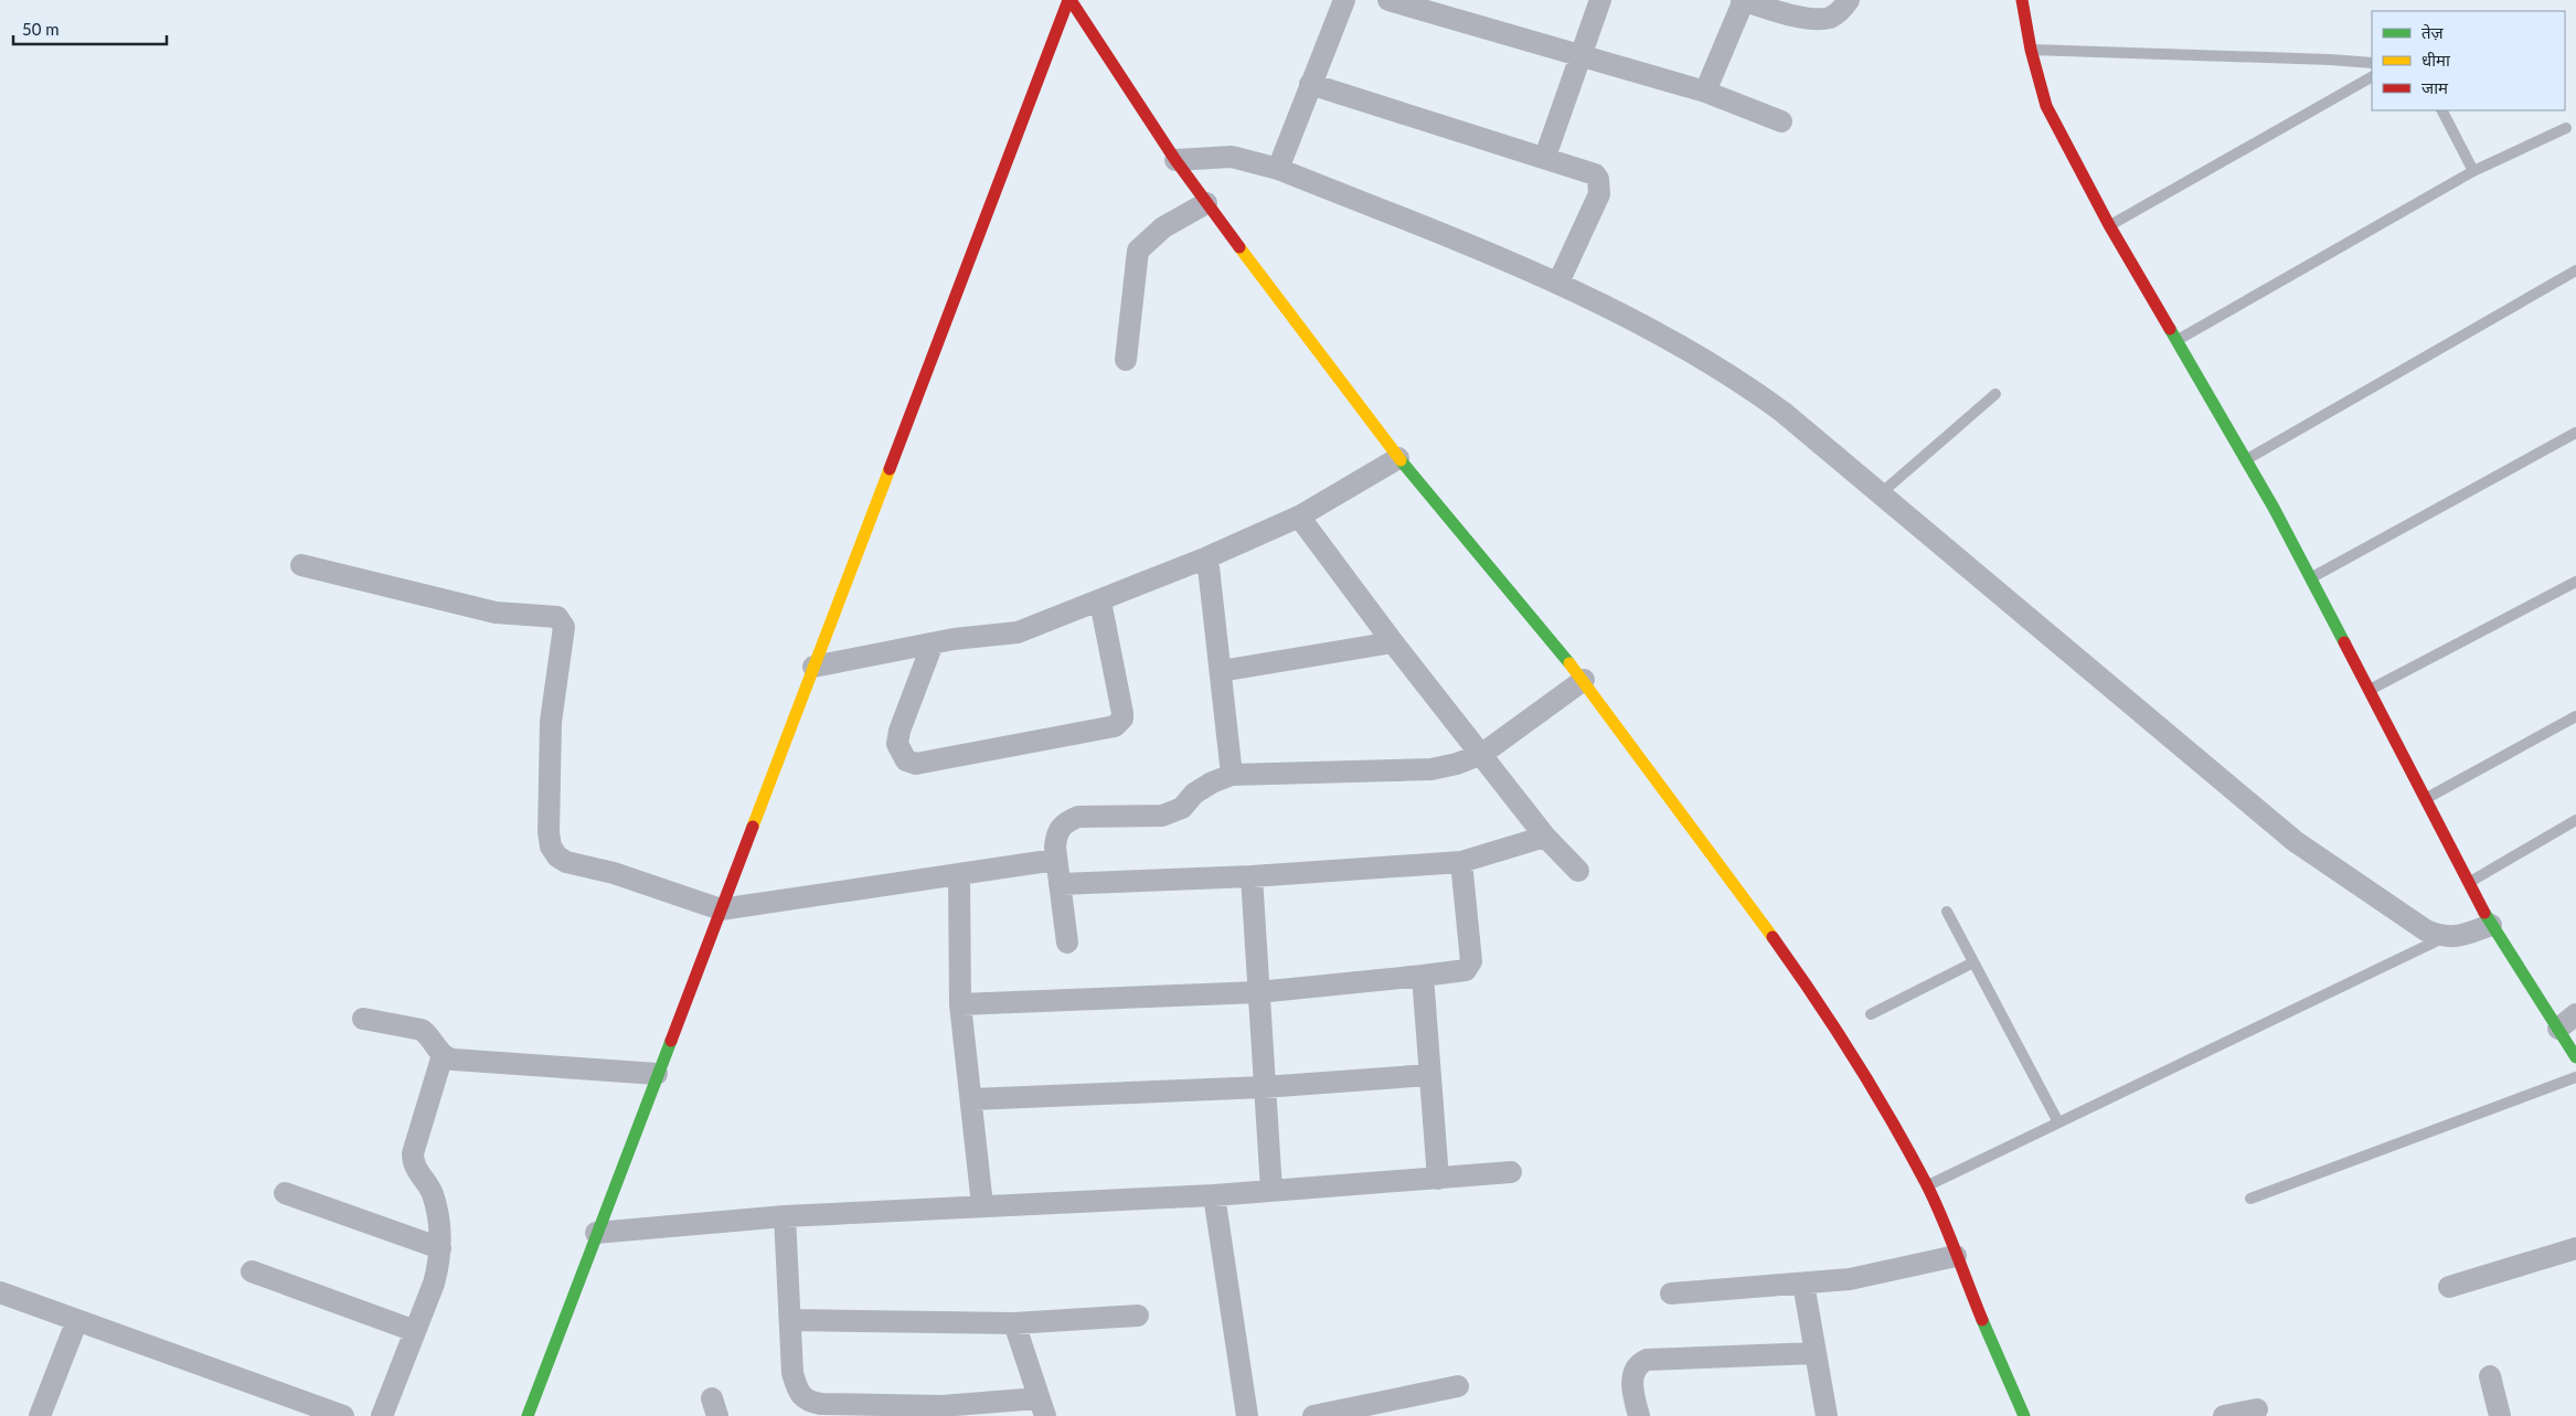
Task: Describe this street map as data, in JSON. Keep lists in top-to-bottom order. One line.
{"legend":["तेज़","धीमा","जाम"],"scale_bar":"50 m"}
